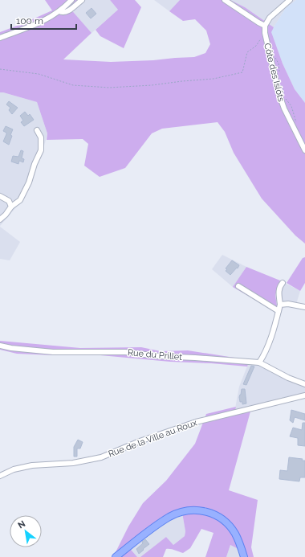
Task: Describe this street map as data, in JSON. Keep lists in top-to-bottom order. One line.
{"streets":{"street":["Côte des Islôts","Rue du Prillet","Rue de la Ville au Roux"]},"scale_bar":"100 m","north":"top left"}
